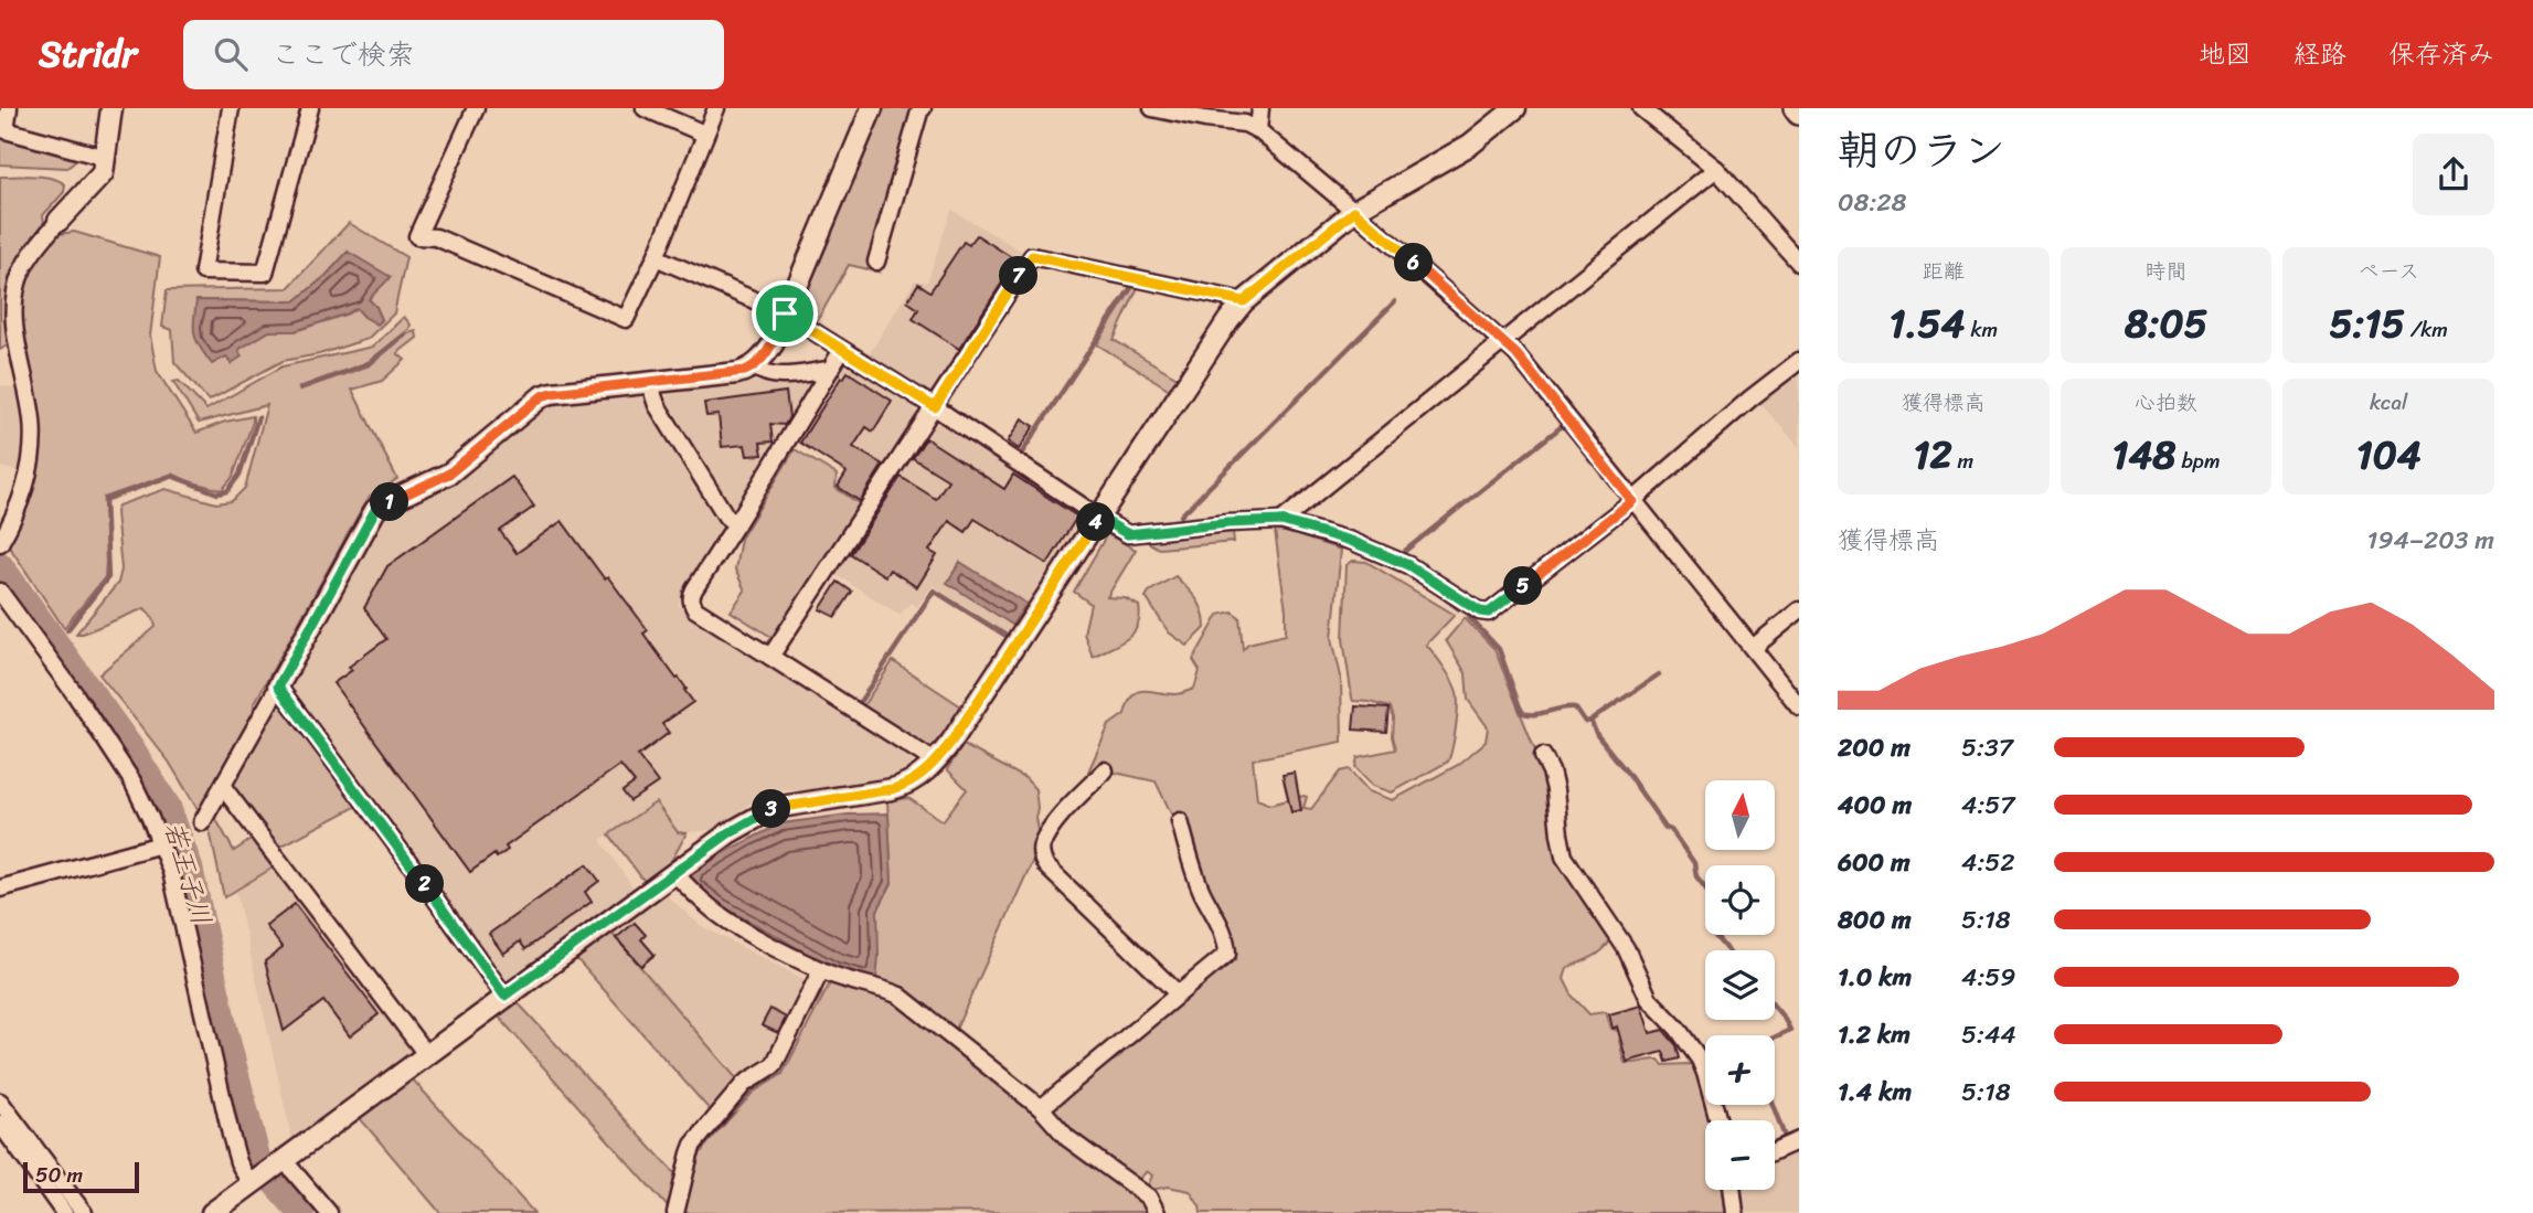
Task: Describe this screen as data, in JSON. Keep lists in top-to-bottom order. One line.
{"water":["若王子川"],"scale_bar":"50 m","north":"top","page":{"header":"Stridr","search":"ここで検索","nav":["地図","経路","保存済み"],"heading":["朝のラン","08:28"],"stats":[["距離","1.54 km"],["時間","8:05"],["ペース","5:15 /km"],["獲得標高","12 m"],["心拍数","148 bpm"],["kcal","104"]],"pins":["6","7","1","4","5","3","2"],"chart":["獲得標高","194–203 m"],"list":[{"name":"200 m","note":"5:37"},{"name":"400 m","note":"4:57"},{"name":"600 m","note":"4:52"},{"name":"800 m","note":"5:18"},{"name":"1.0 km","note":"4:59"},{"name":"1.2 km","note":"5:44"},{"name":"1.4 km","note":"5:18"}],"map_buttons":["+","−"],"scale":"50 m"}}
